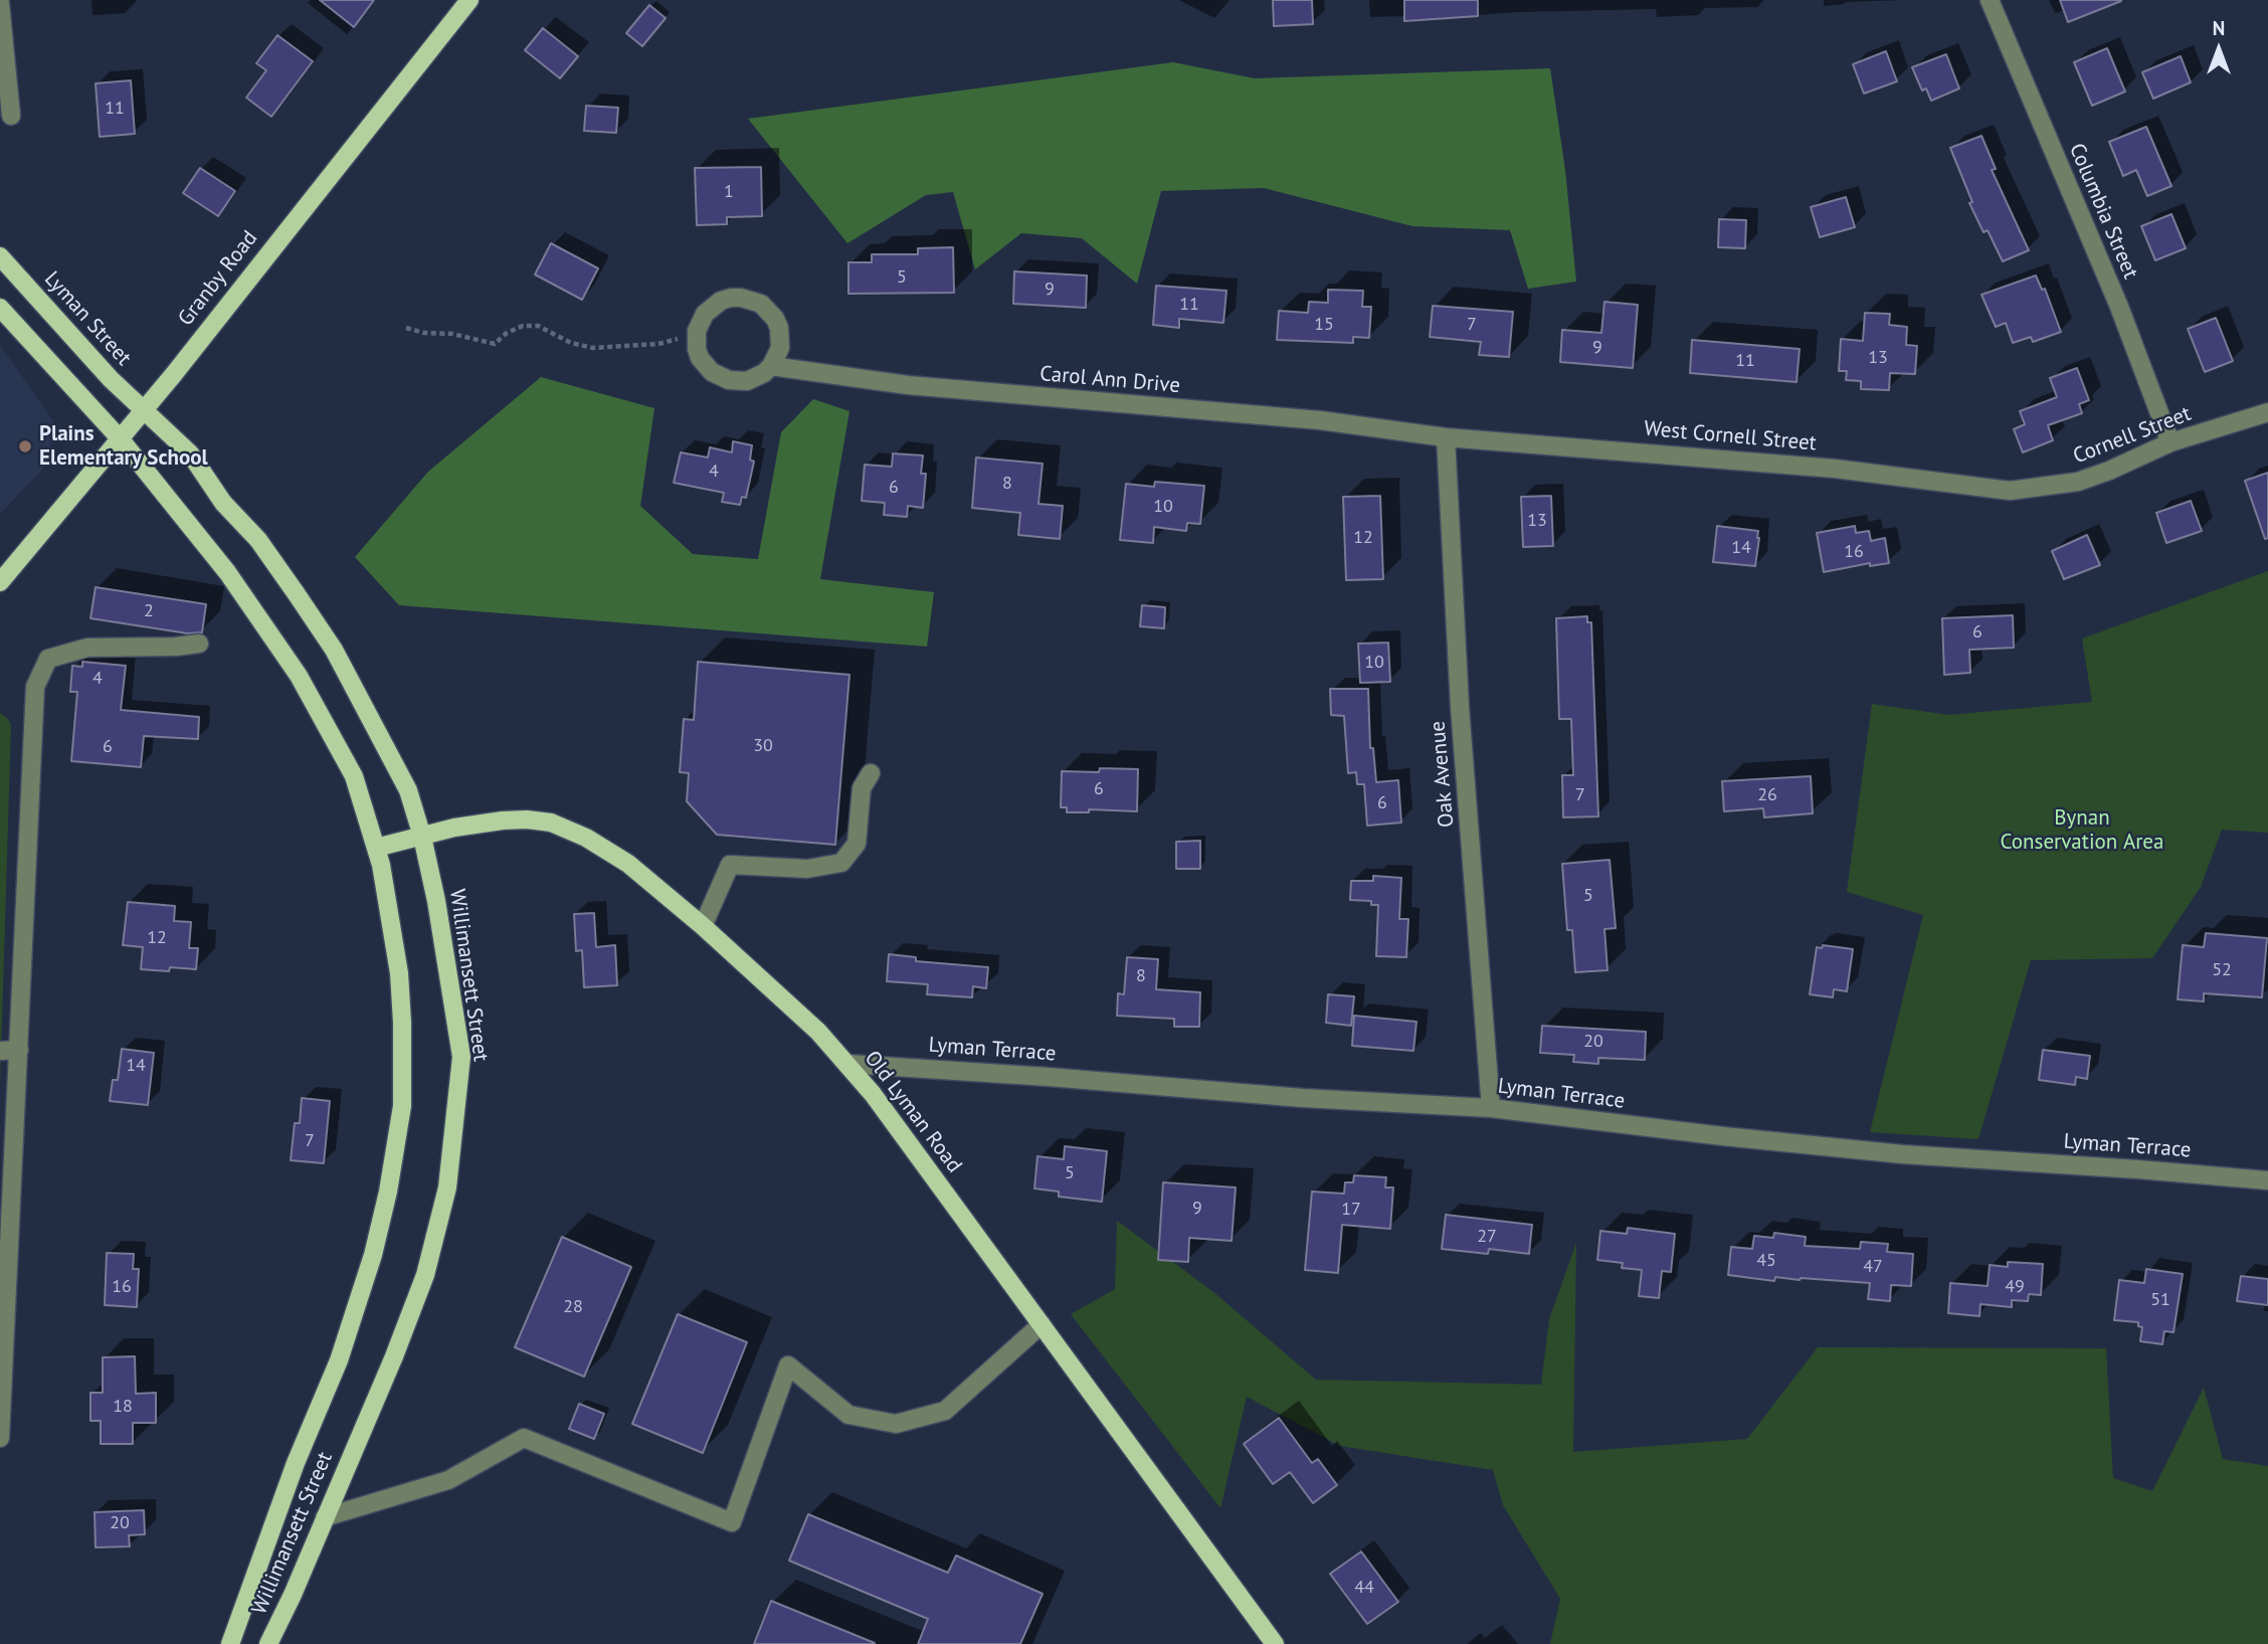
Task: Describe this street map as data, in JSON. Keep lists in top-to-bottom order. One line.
{"streets":{"main road":["Granby Road","Lyman Street","Willimansett Street","Old Lyman Road"],"street":["Columbia Street","Carol Ann Drive","Cornell Street","West Cornell Street","Oak Avenue","Lyman Terrace"]},"crossings":[["Columbia Street","Cornell Street"],["Granby Road","Lyman Street"],["Granby Road","Willimansett Street"],["Lyman Street","Willimansett Street"],["Carol Ann Drive","West Cornell Street"],["Carol Ann Drive","Oak Avenue"],["Cornell Street","West Cornell Street"],["West Cornell Street","Oak Avenue"],["Oak Avenue","Lyman Terrace"],["Willimansett Street","Old Lyman Road"],["Lyman Terrace","Old Lyman Road"]],"parks":["Bynan Conservation Area"],"places":["Plains Elementary School"],"house_numbers":["11","1","5","9","11","15","7","9","13","11","4","8","6","10","13","12","14","16","2","6","10","4","30","6","6","7","26","6","5","12","52","8","20","14","7","5","9","17","27","45","47","16","49","51","28","18","20","44"],"north":"top"}
